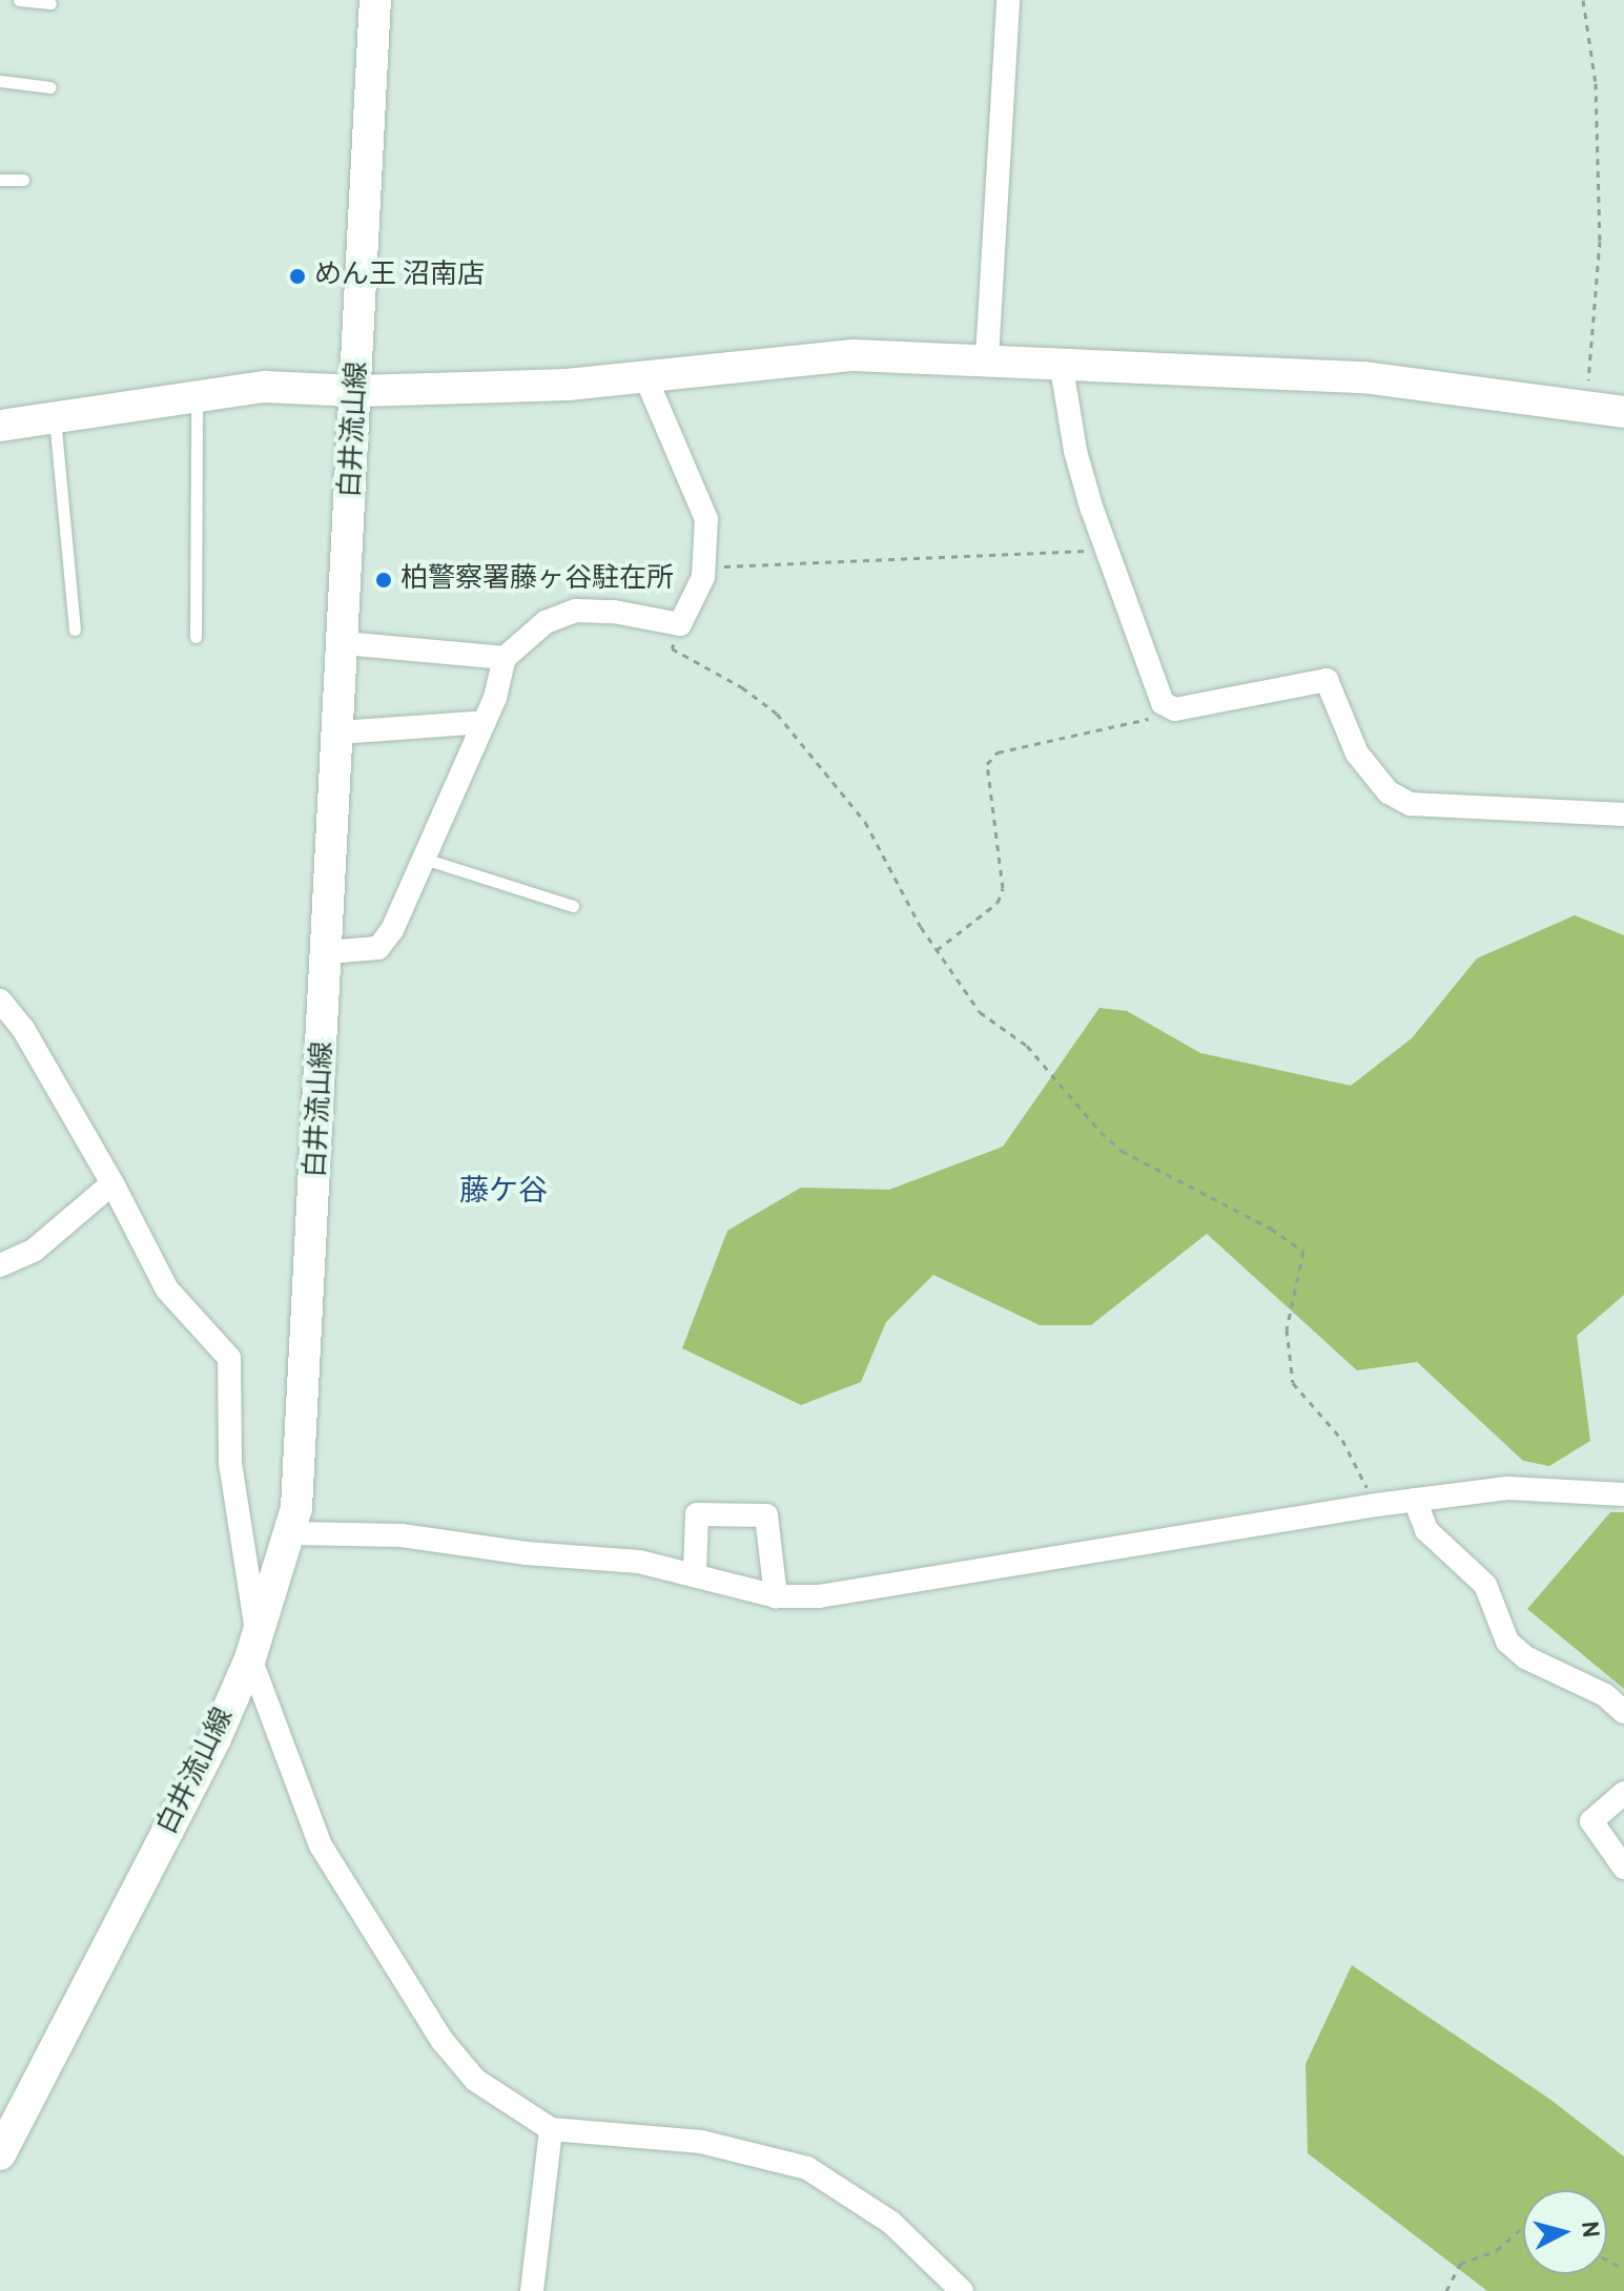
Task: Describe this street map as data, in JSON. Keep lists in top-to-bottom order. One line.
{"streets":{"main road":["白井流山線"]},"districts":["藤ケ谷"],"places":["めん王 沼南店","柏警察署藤ヶ谷駐在所"],"north":"right"}
